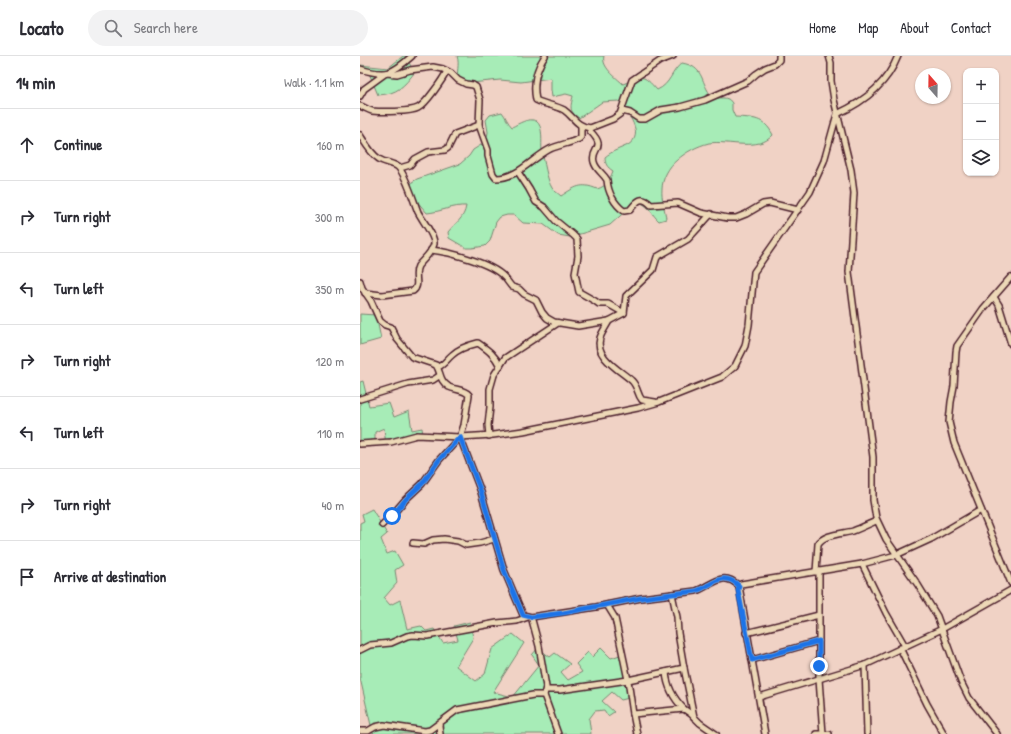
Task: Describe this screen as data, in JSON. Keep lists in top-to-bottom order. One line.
{"north":"top","page":{"header":"Locato","search":"Search here","nav":["Home","Map","About","Contact"],"heading":["14 min","Walk · 1.1 km"],"map_buttons":["+","−"],"list":[["Continue","160 m"],["Turn right","300 m"],["Turn left","350 m"],["Turn right","120 m"],["Turn left","110 m"],["Turn right","40 m"],"Arrive at destination"]}}
